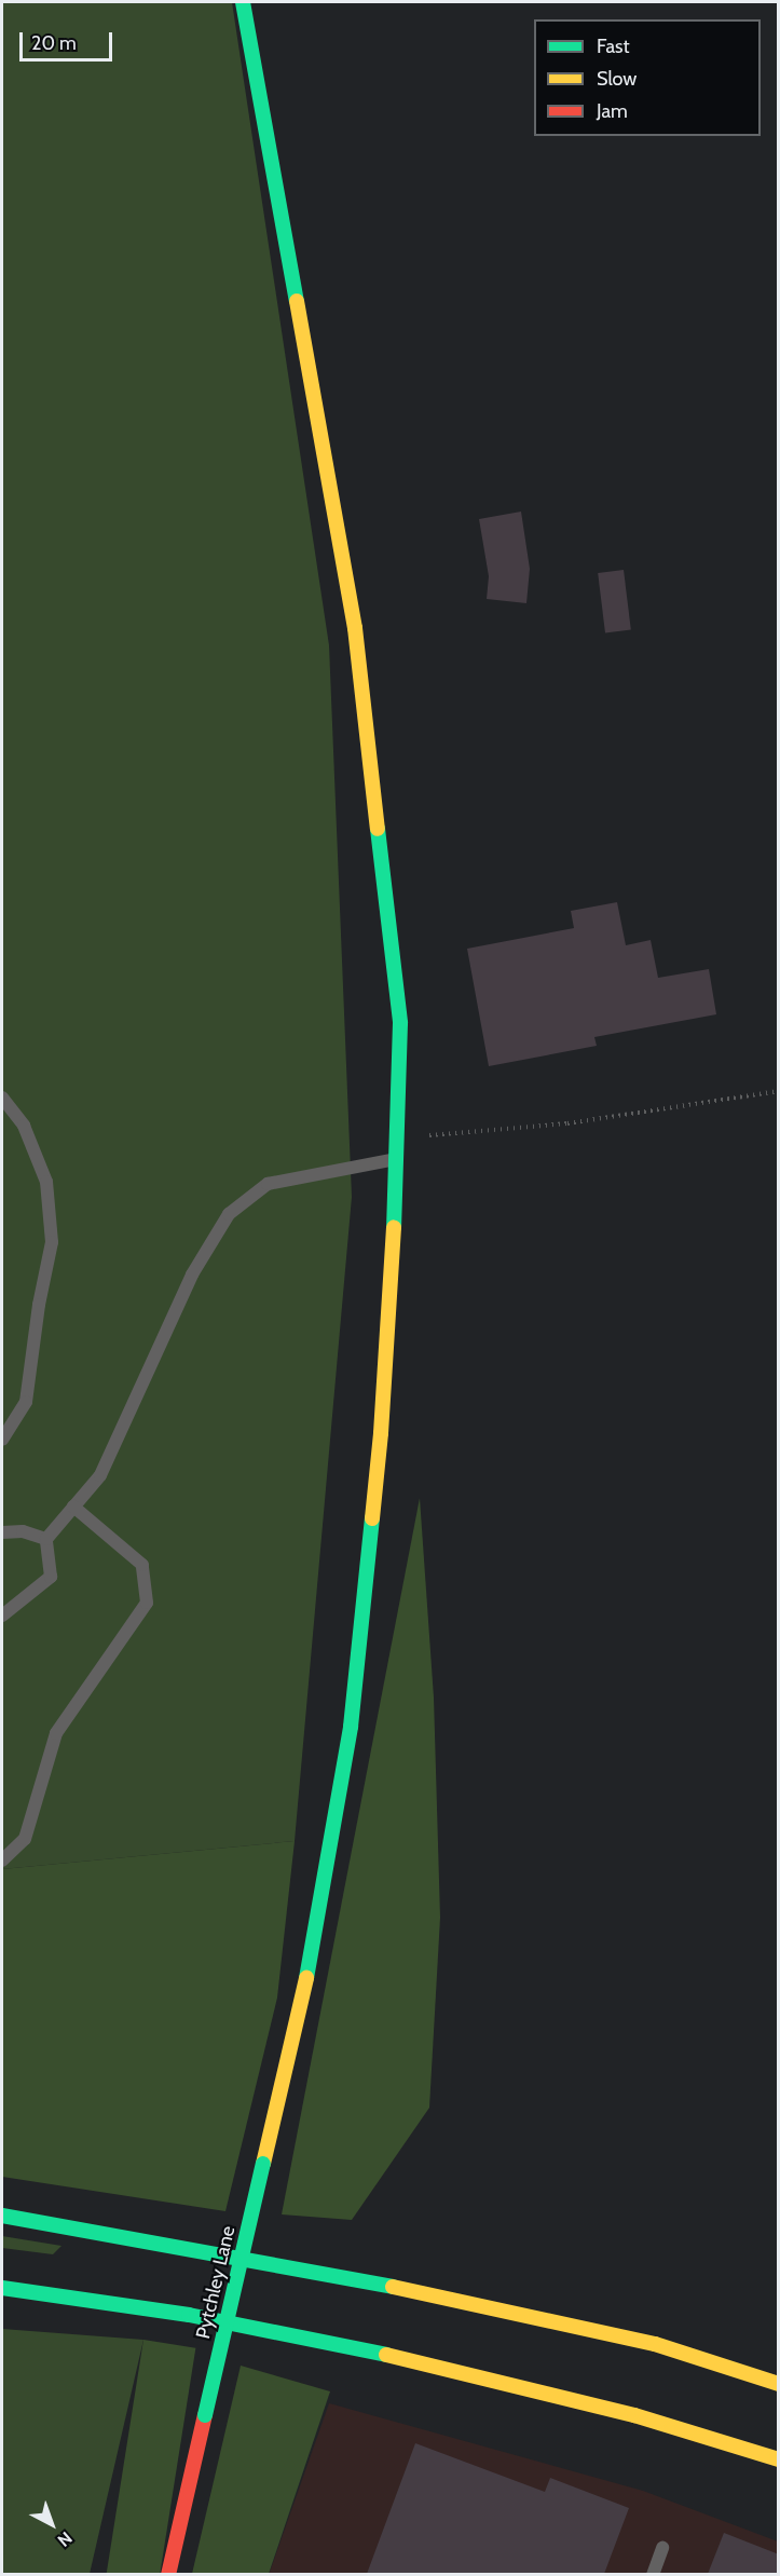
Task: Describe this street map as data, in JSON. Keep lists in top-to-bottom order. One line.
{"streets":{"main road":["Pytchley Lane"]},"legend":["Fast","Slow","Jam"],"scale_bar":"20 m","north":"bottom right"}
